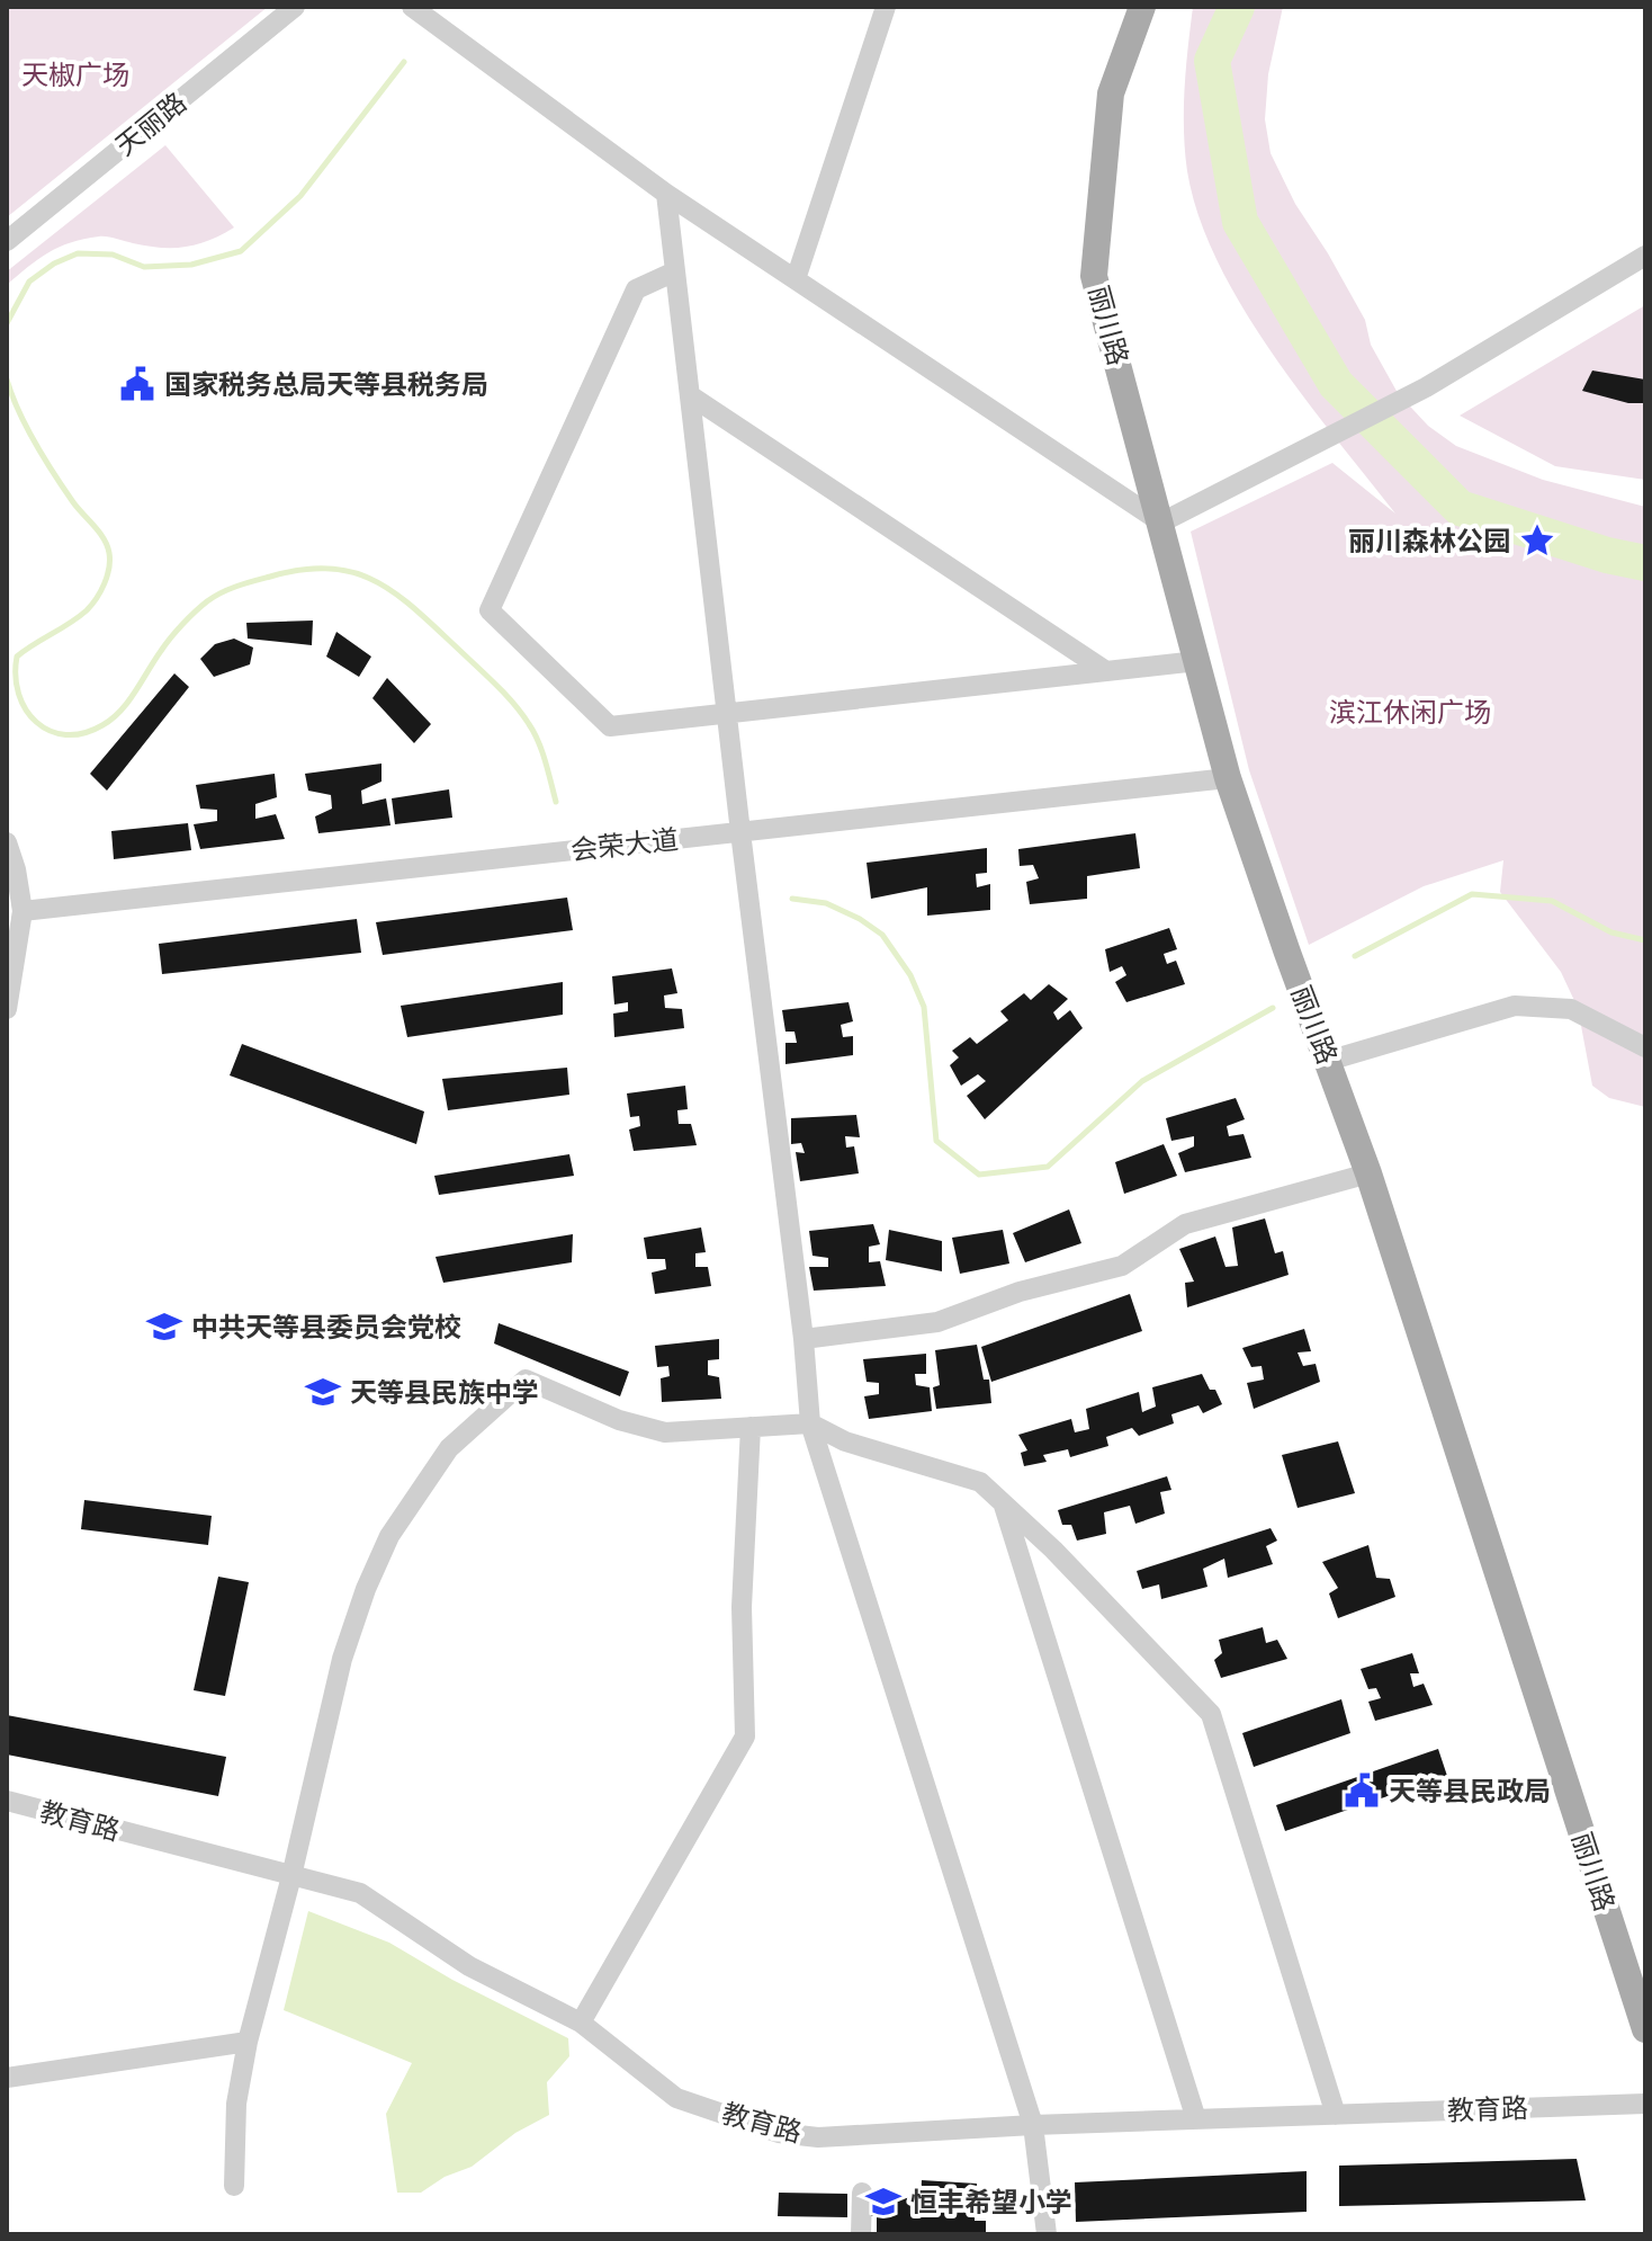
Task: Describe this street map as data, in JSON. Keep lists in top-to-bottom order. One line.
{"streets":{"main road":["丽川路"],"street":["天丽路","会荣大道","教育路"]},"crossings":[["丽川路","会荣大道"]],"parks":["天椒广场","滨江休闲广场"],"places":{"public building":["国家税务总局天等县税务局","天等县民政局"],"place":["丽川森林公园"],"school or university":["中共天等县委员会党校","天等县民族中学","恒丰希望小学"]}}
